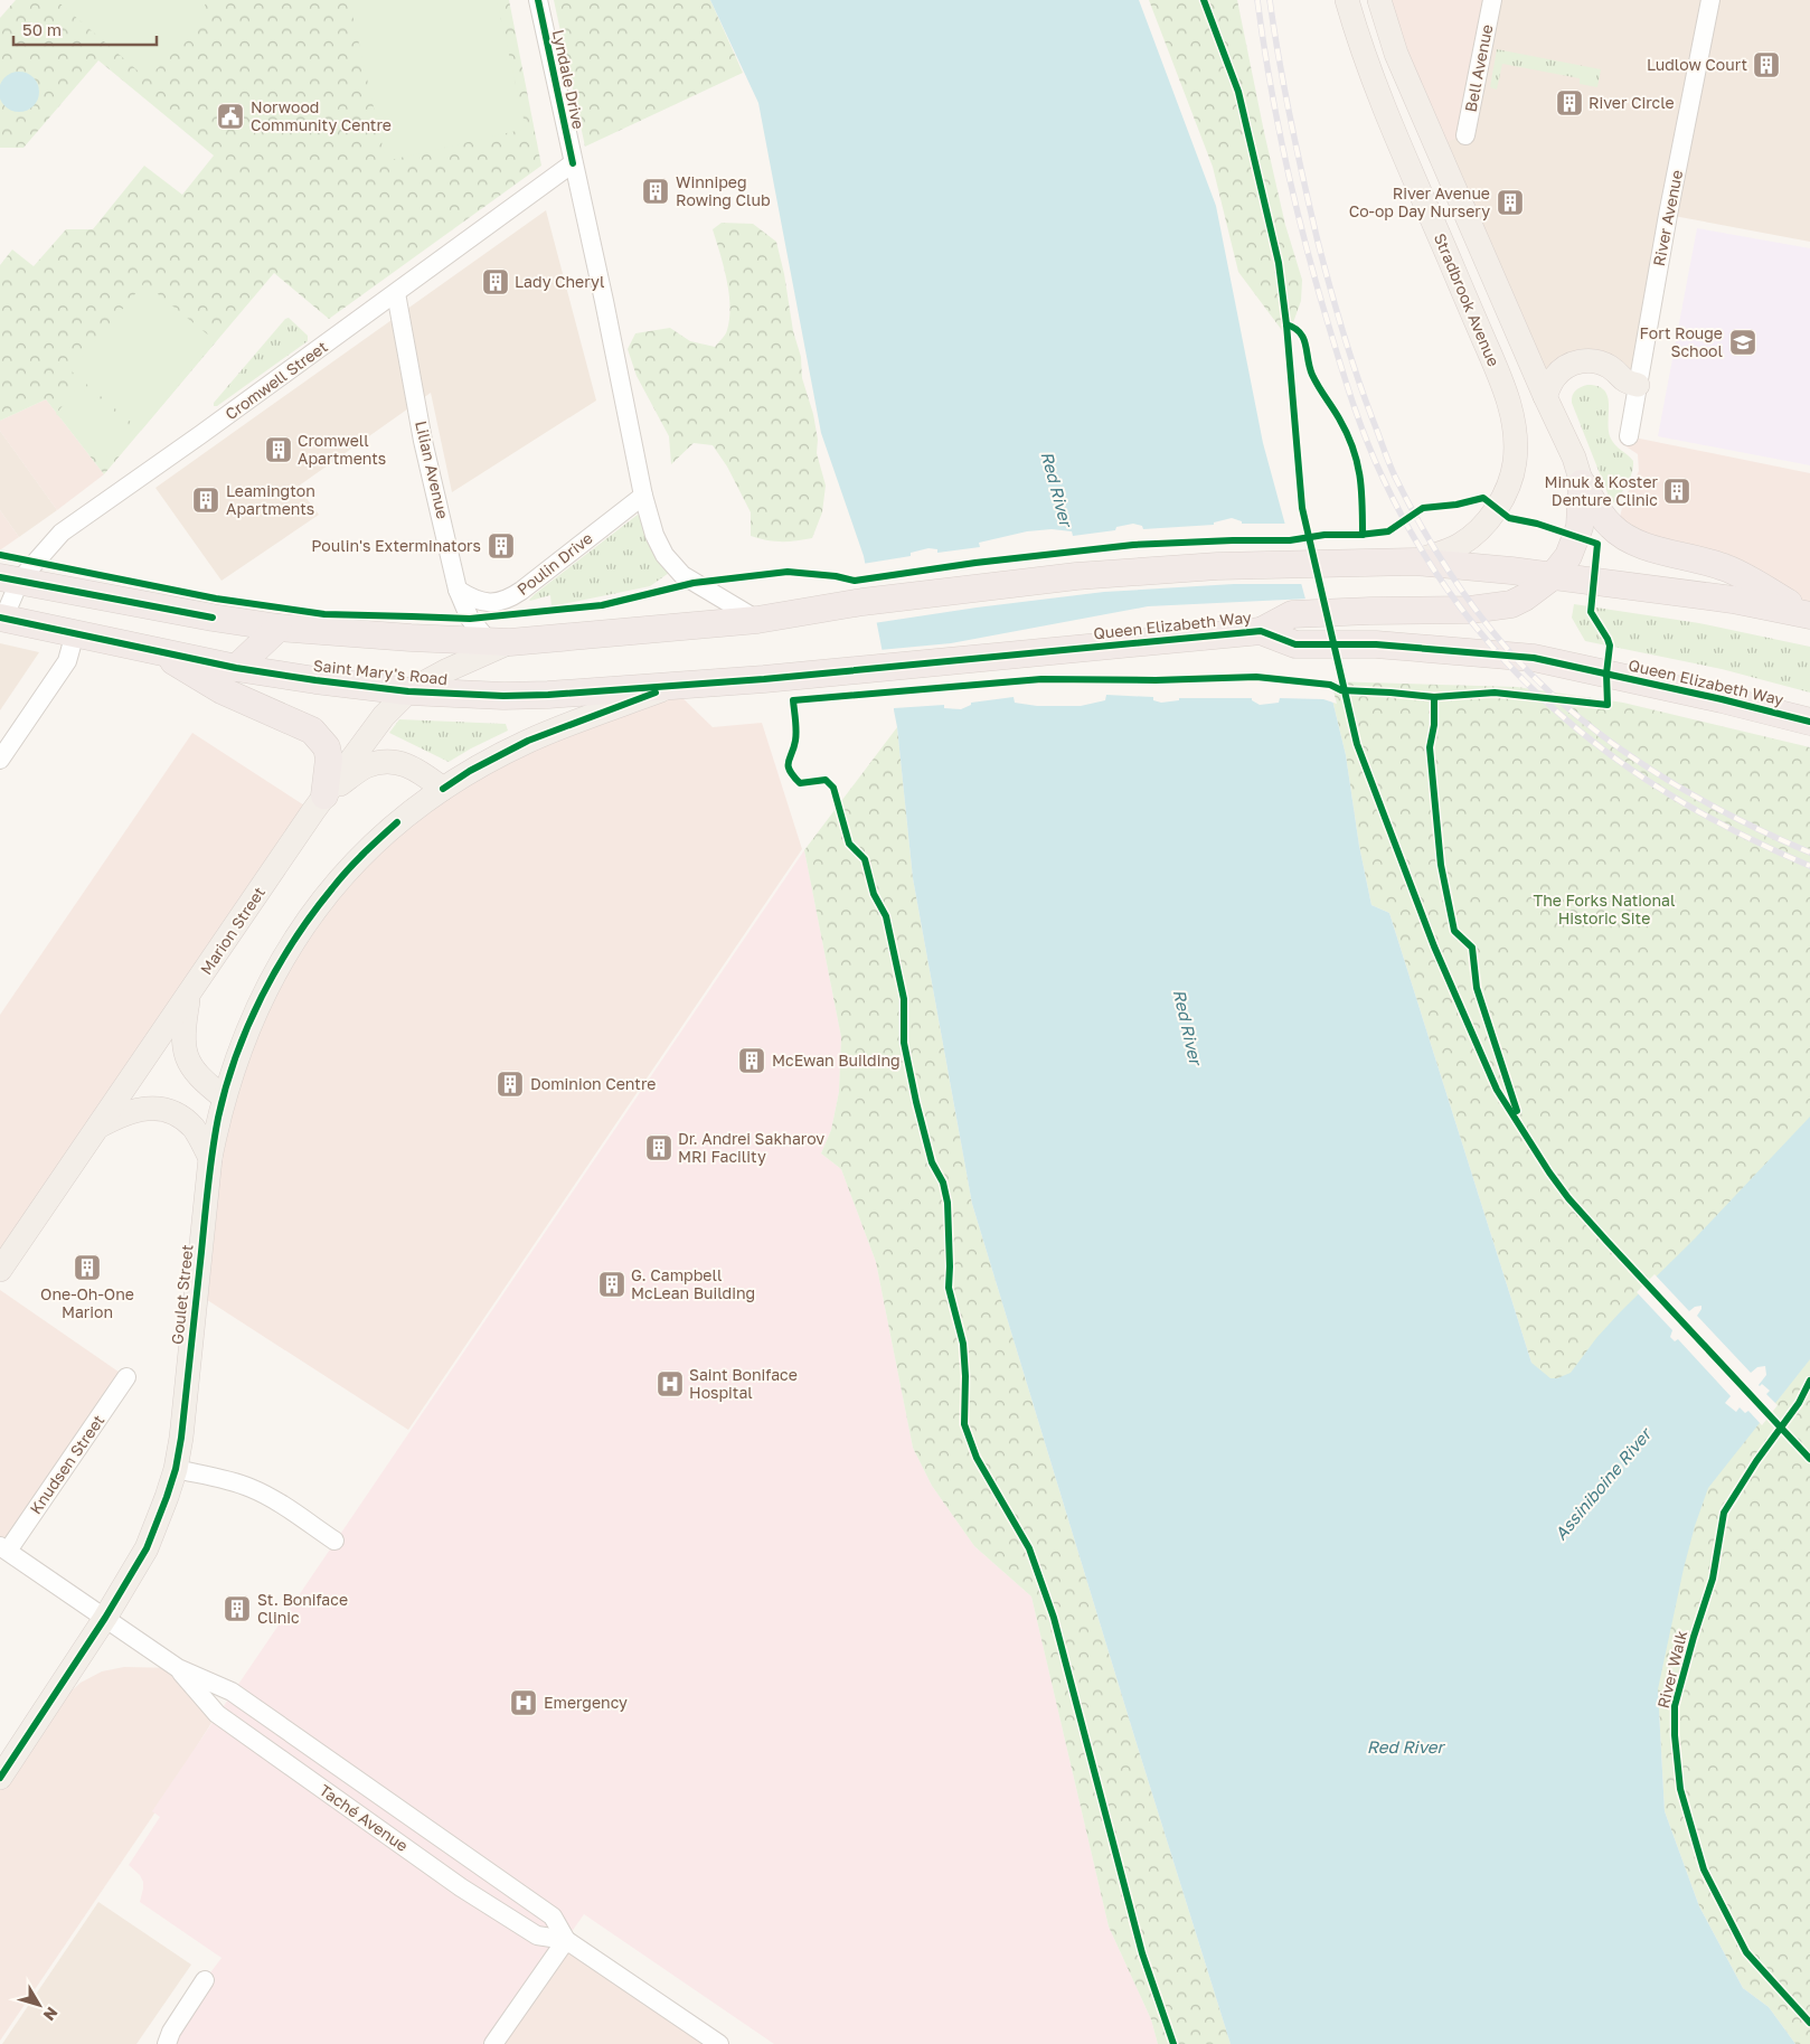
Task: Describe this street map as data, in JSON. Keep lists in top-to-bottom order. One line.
{"streets":{"highway":["Queen Elizabeth Way","Saint Mary's Road"],"main road":["Stradbrook Avenue","Marion Street","Goulet Street"],"street":["Bell Avenue","Lyndale Drive","River Avenue","Cromwell Street","Lilian Avenue","Poulin Drive","Knudsen Street","Taché Avenue"],"cycle path":["River Walk"]},"crossings":[["Lyndale Drive","Cromwell Street"],["Lyndale Drive","Poulin Drive"],["Cromwell Street","Lilian Avenue"],["Cromwell Street","Saint Mary's Road"],["Lilian Avenue","Poulin Drive"],["Lilian Avenue","Marion Street"],["Queen Elizabeth Way","Saint Mary's Road"],["Saint Mary's Road","Marion Street"],["Saint Mary's Road","Goulet Street"],["Goulet Street","Taché Avenue"],["Knudsen Street","Taché Avenue"]],"water":["Red River","Assiniboine River"],"parks":["The Forks National Historic Site"],"places":{"building":["Ludlow Court","River Circle","Winnipeg Rowing Club","River Avenue Co-op Day Nursery","Lady Cheryl","Cromwell Apartments","Minuk & Koster Denture Clinic","Leamington Apartments","Poulin's Exterminators","McEwan Building","Dominion Centre","Dr. Andrei Sakharov MRI Facility","One-Oh-One Marion","G. Campbell McLean Building","St. Boniface Clinic"],"public building":["Norwood Community Centre"],"school or university":["Fort Rouge School"],"hospital":["Saint Boniface Hospital","Emergency"]},"scale_bar":"50 m","north":"bottom right"}
